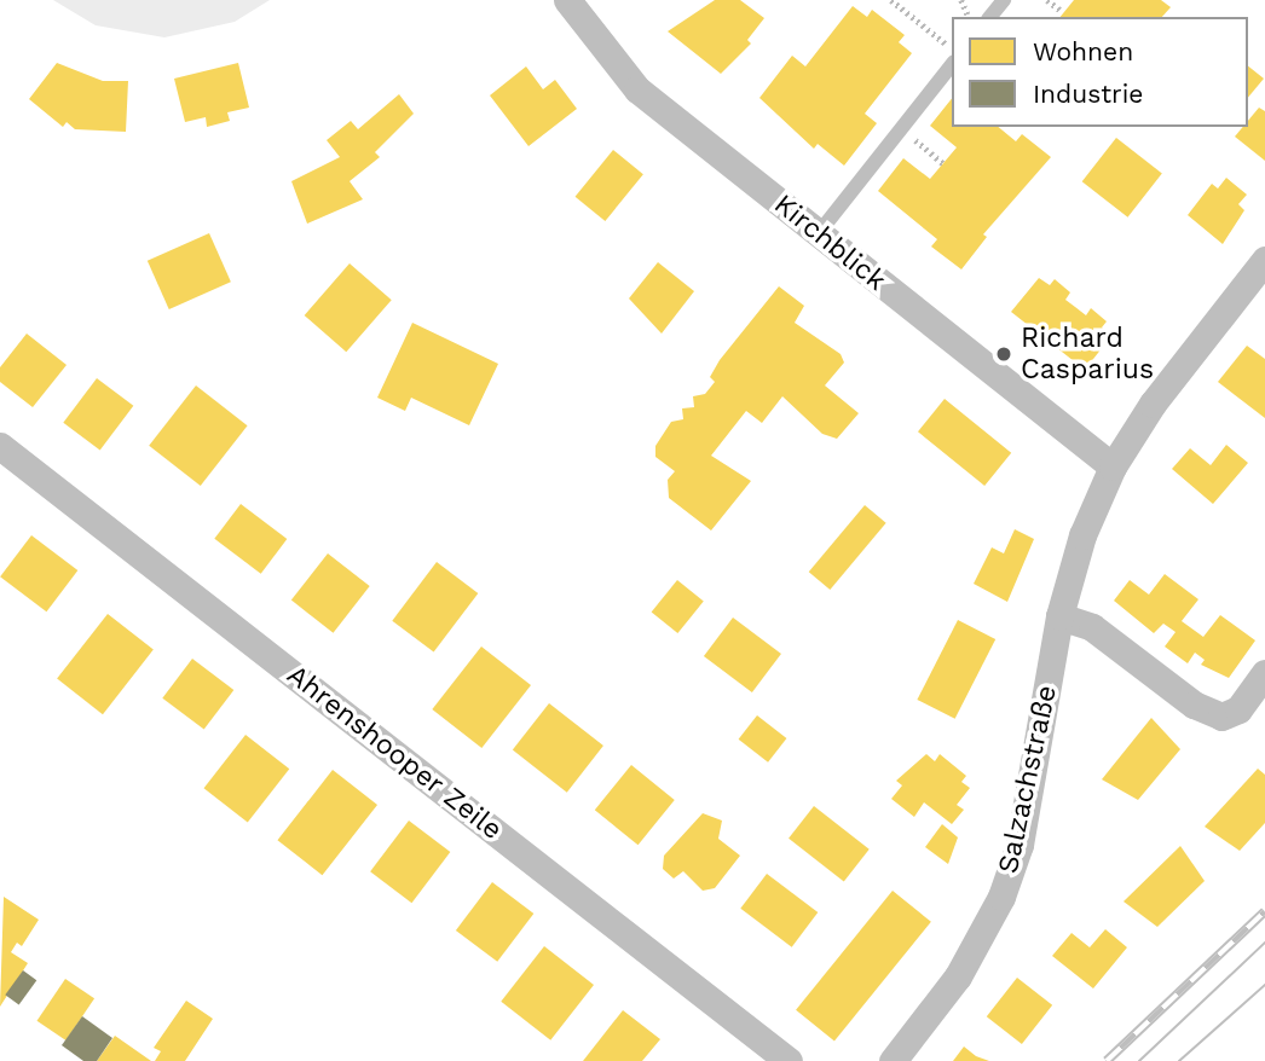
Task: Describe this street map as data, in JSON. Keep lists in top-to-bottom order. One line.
{"streets":{"street":["Kirchblick","Ahrenshooper Zeile","Salzachstraße"]},"crossings":[["Kirchblick","Salzachstraße"]],"places":["Richard Casparius"],"legend":["Wohnen","Industrie"]}
